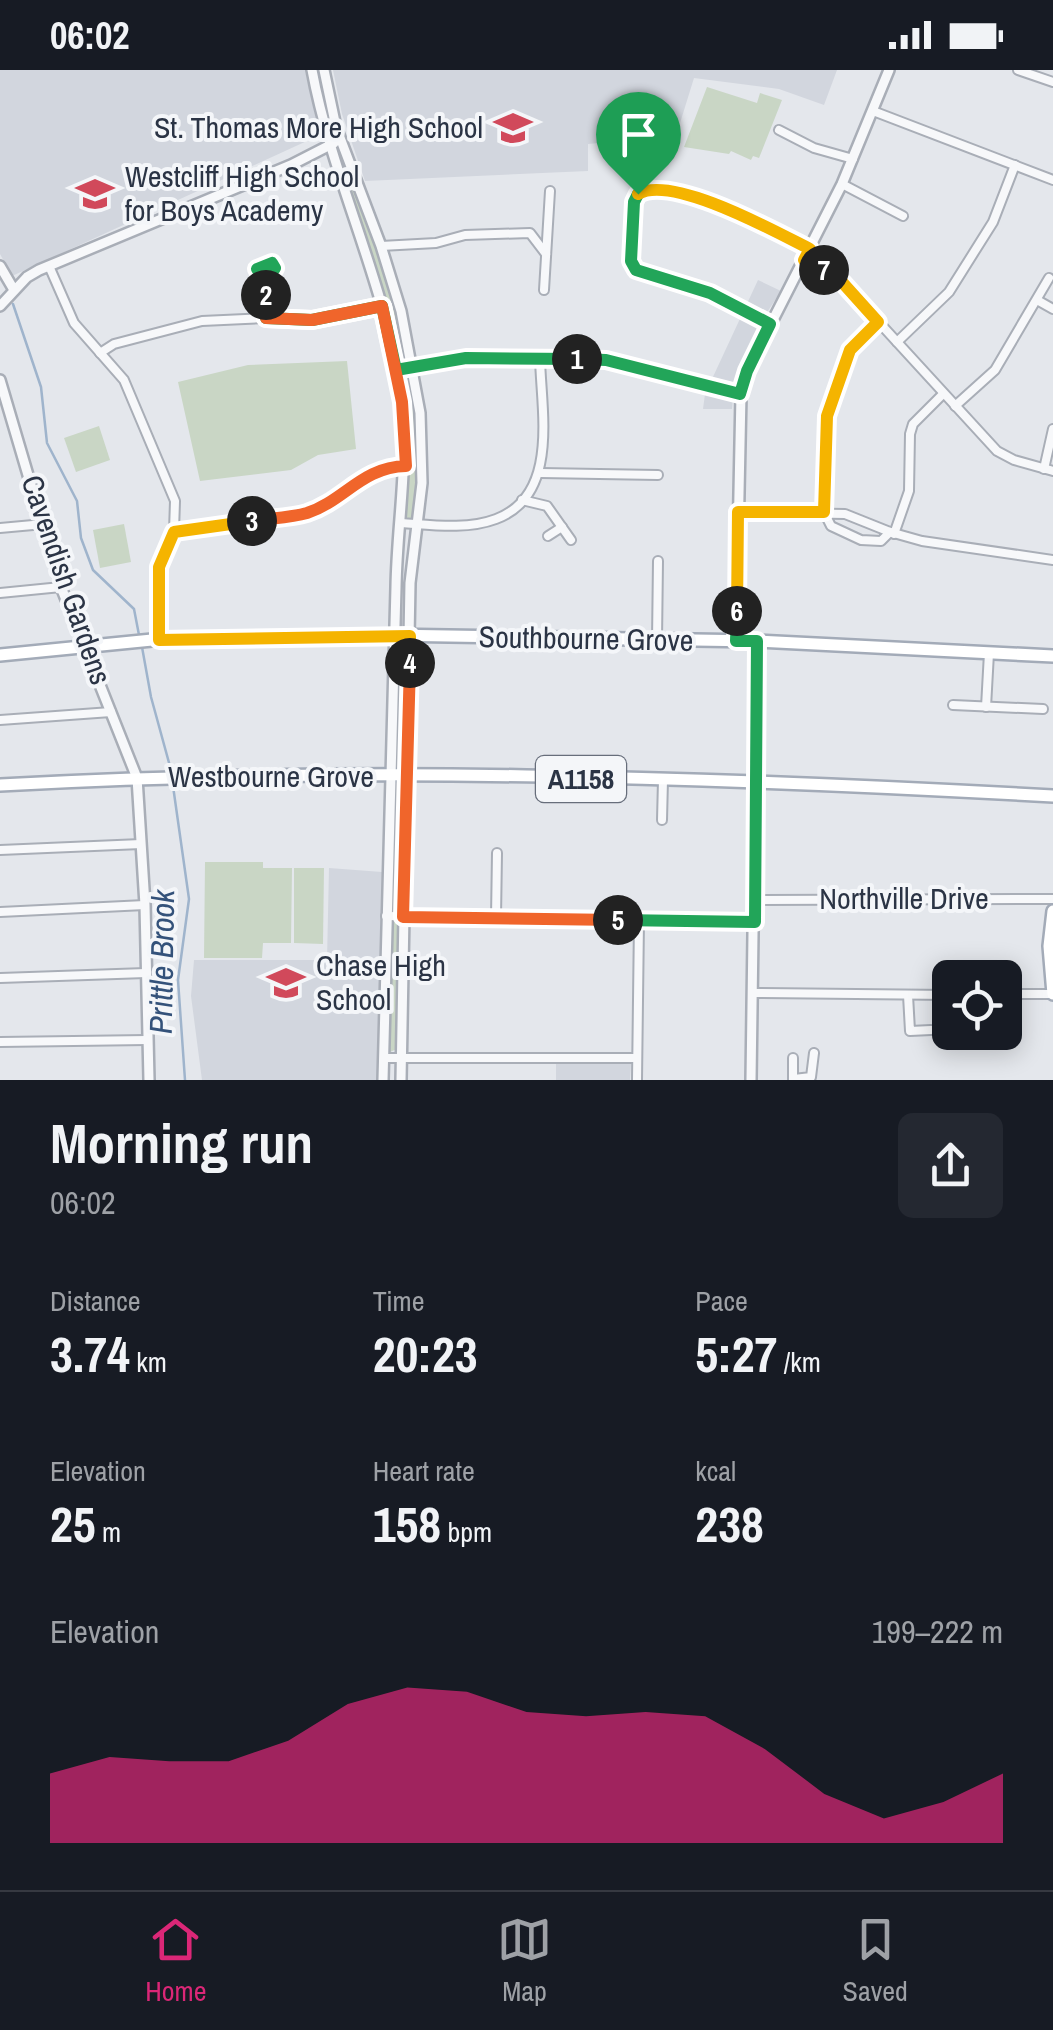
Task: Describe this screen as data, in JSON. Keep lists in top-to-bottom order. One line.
{"streets":{"main road":["Southbourne Grove","Westbourne Grove","A1158"],"street":["Cavendish Gardens","Northville Drive"]},"crossings":[["Cavendish Gardens","Southbourne Grove"],["Cavendish Gardens","Westbourne Grove"]],"water":["Prittle Brook"],"places":{"school or university":["St. Thomas More High School","Westcliff High School for Boys Academy","Chase High School"]},"page":{"status":"06:02","pins":["7","2","1","3","6","4","5"],"heading":["Morning run","06:02"],"stats":[["Distance","3.74 km"],["Time","20:23"],["Pace","5:27 /km"],["Elevation","25 m"],["Heart rate","158 bpm"],["kcal","238"]],"chart":["Elevation","199–222 m"],"tabs":["Home","Map","Saved"]}}
